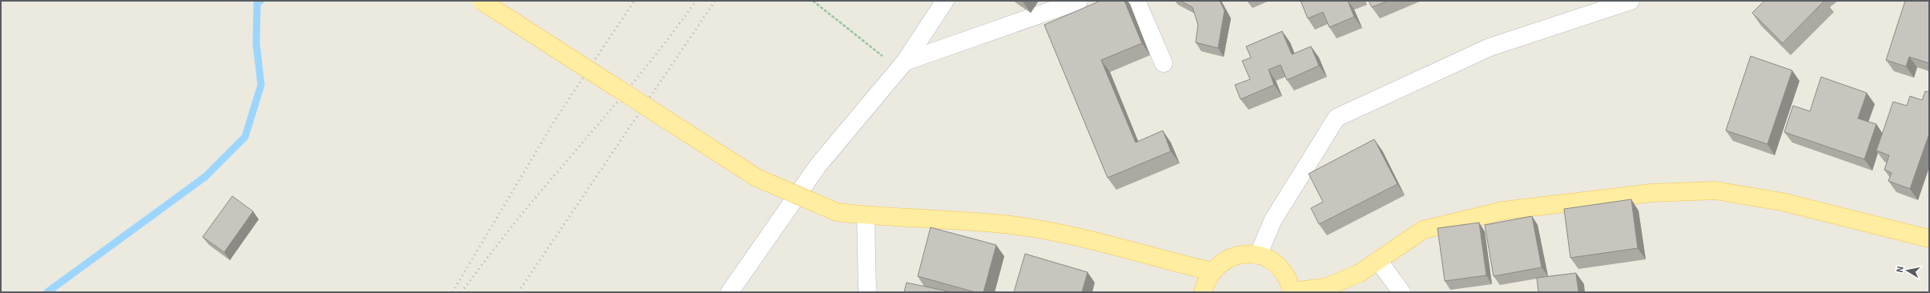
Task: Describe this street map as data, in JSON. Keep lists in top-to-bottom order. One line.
{"north":"left"}
